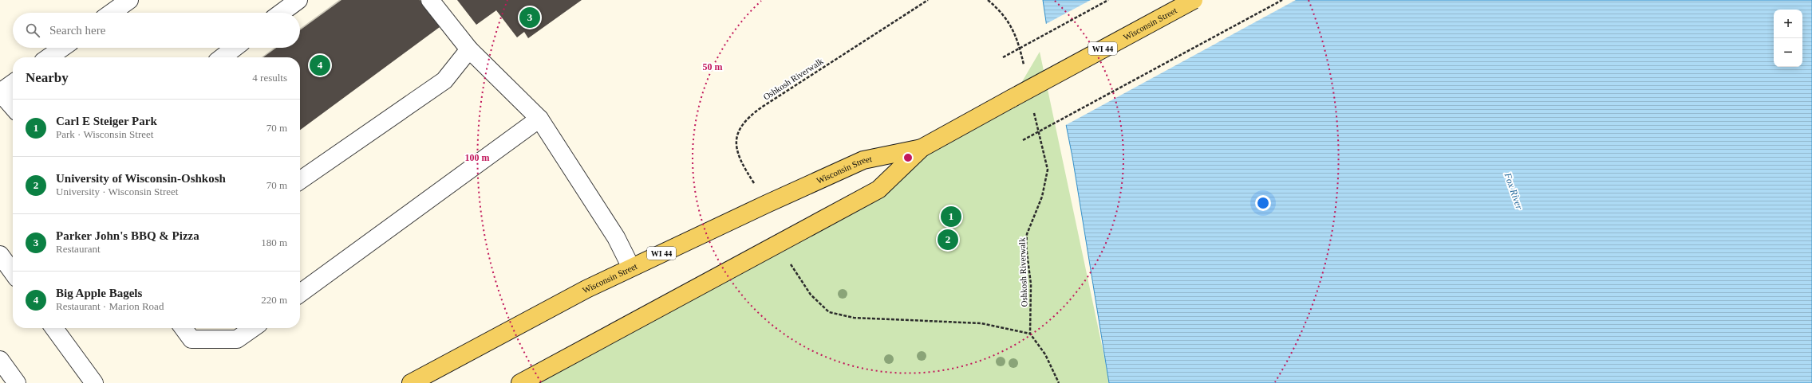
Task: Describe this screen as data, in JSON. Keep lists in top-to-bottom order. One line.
{"streets":{"main road":["Wisconsin Street","WI 44"],"path":["Oshkosh Riverwalk"]},"crossings":[["Wisconsin Street","Oshkosh Riverwalk"]],"water":["Fox River"],"page":{"pins":["3","4","1","2"],"map_buttons":["+","−"],"search":"Search here","heading":["Nearby","4 results"],"list":[{"mark":"1","name":"Carl E Steiger Park","note":"Park · Wisconsin Street","value":"70 m"},{"mark":"2","name":"University of Wisconsin-Oshkosh","note":"University · Wisconsin Street","value":"70 m"},{"mark":"3","name":"Parker John's BBQ & Pizza","note":"Restaurant","value":"180 m"},{"mark":"4","name":"Big Apple Bagels","note":"Restaurant · Marion Road","value":"220 m"}]},"rings":["50 m","100 m"]}
